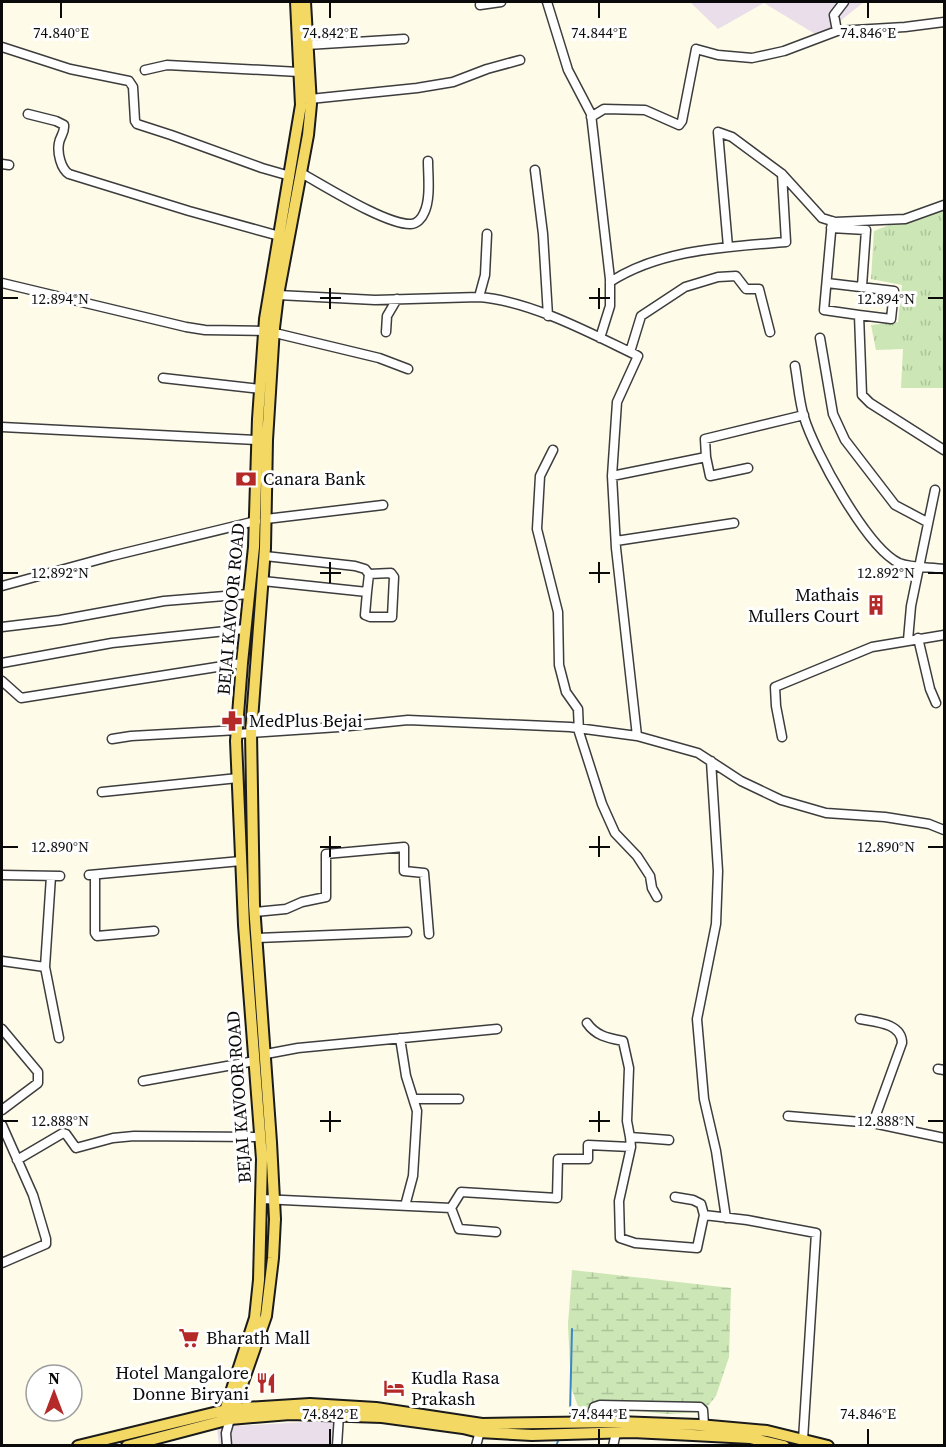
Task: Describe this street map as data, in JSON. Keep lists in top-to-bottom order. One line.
{"streets":{"main road":["BEJAI KAVOOR ROAD"]},"places":{"bank":["Canara Bank"],"building":["Mathais Mullers Court"],"pharmacy":["MedPlus Bejai"],"supermarket":["Bharath Mall"],"restaurant":["Hotel Mangalore Donne Biryani"],"hotel":["Kudla Rasa Prakash"]},"north":"top","coordinates":["74.840°E","74.842°E","74.844°E","74.846°E","12.894°N","12.892°N","12.890°N","12.888°N"]}
